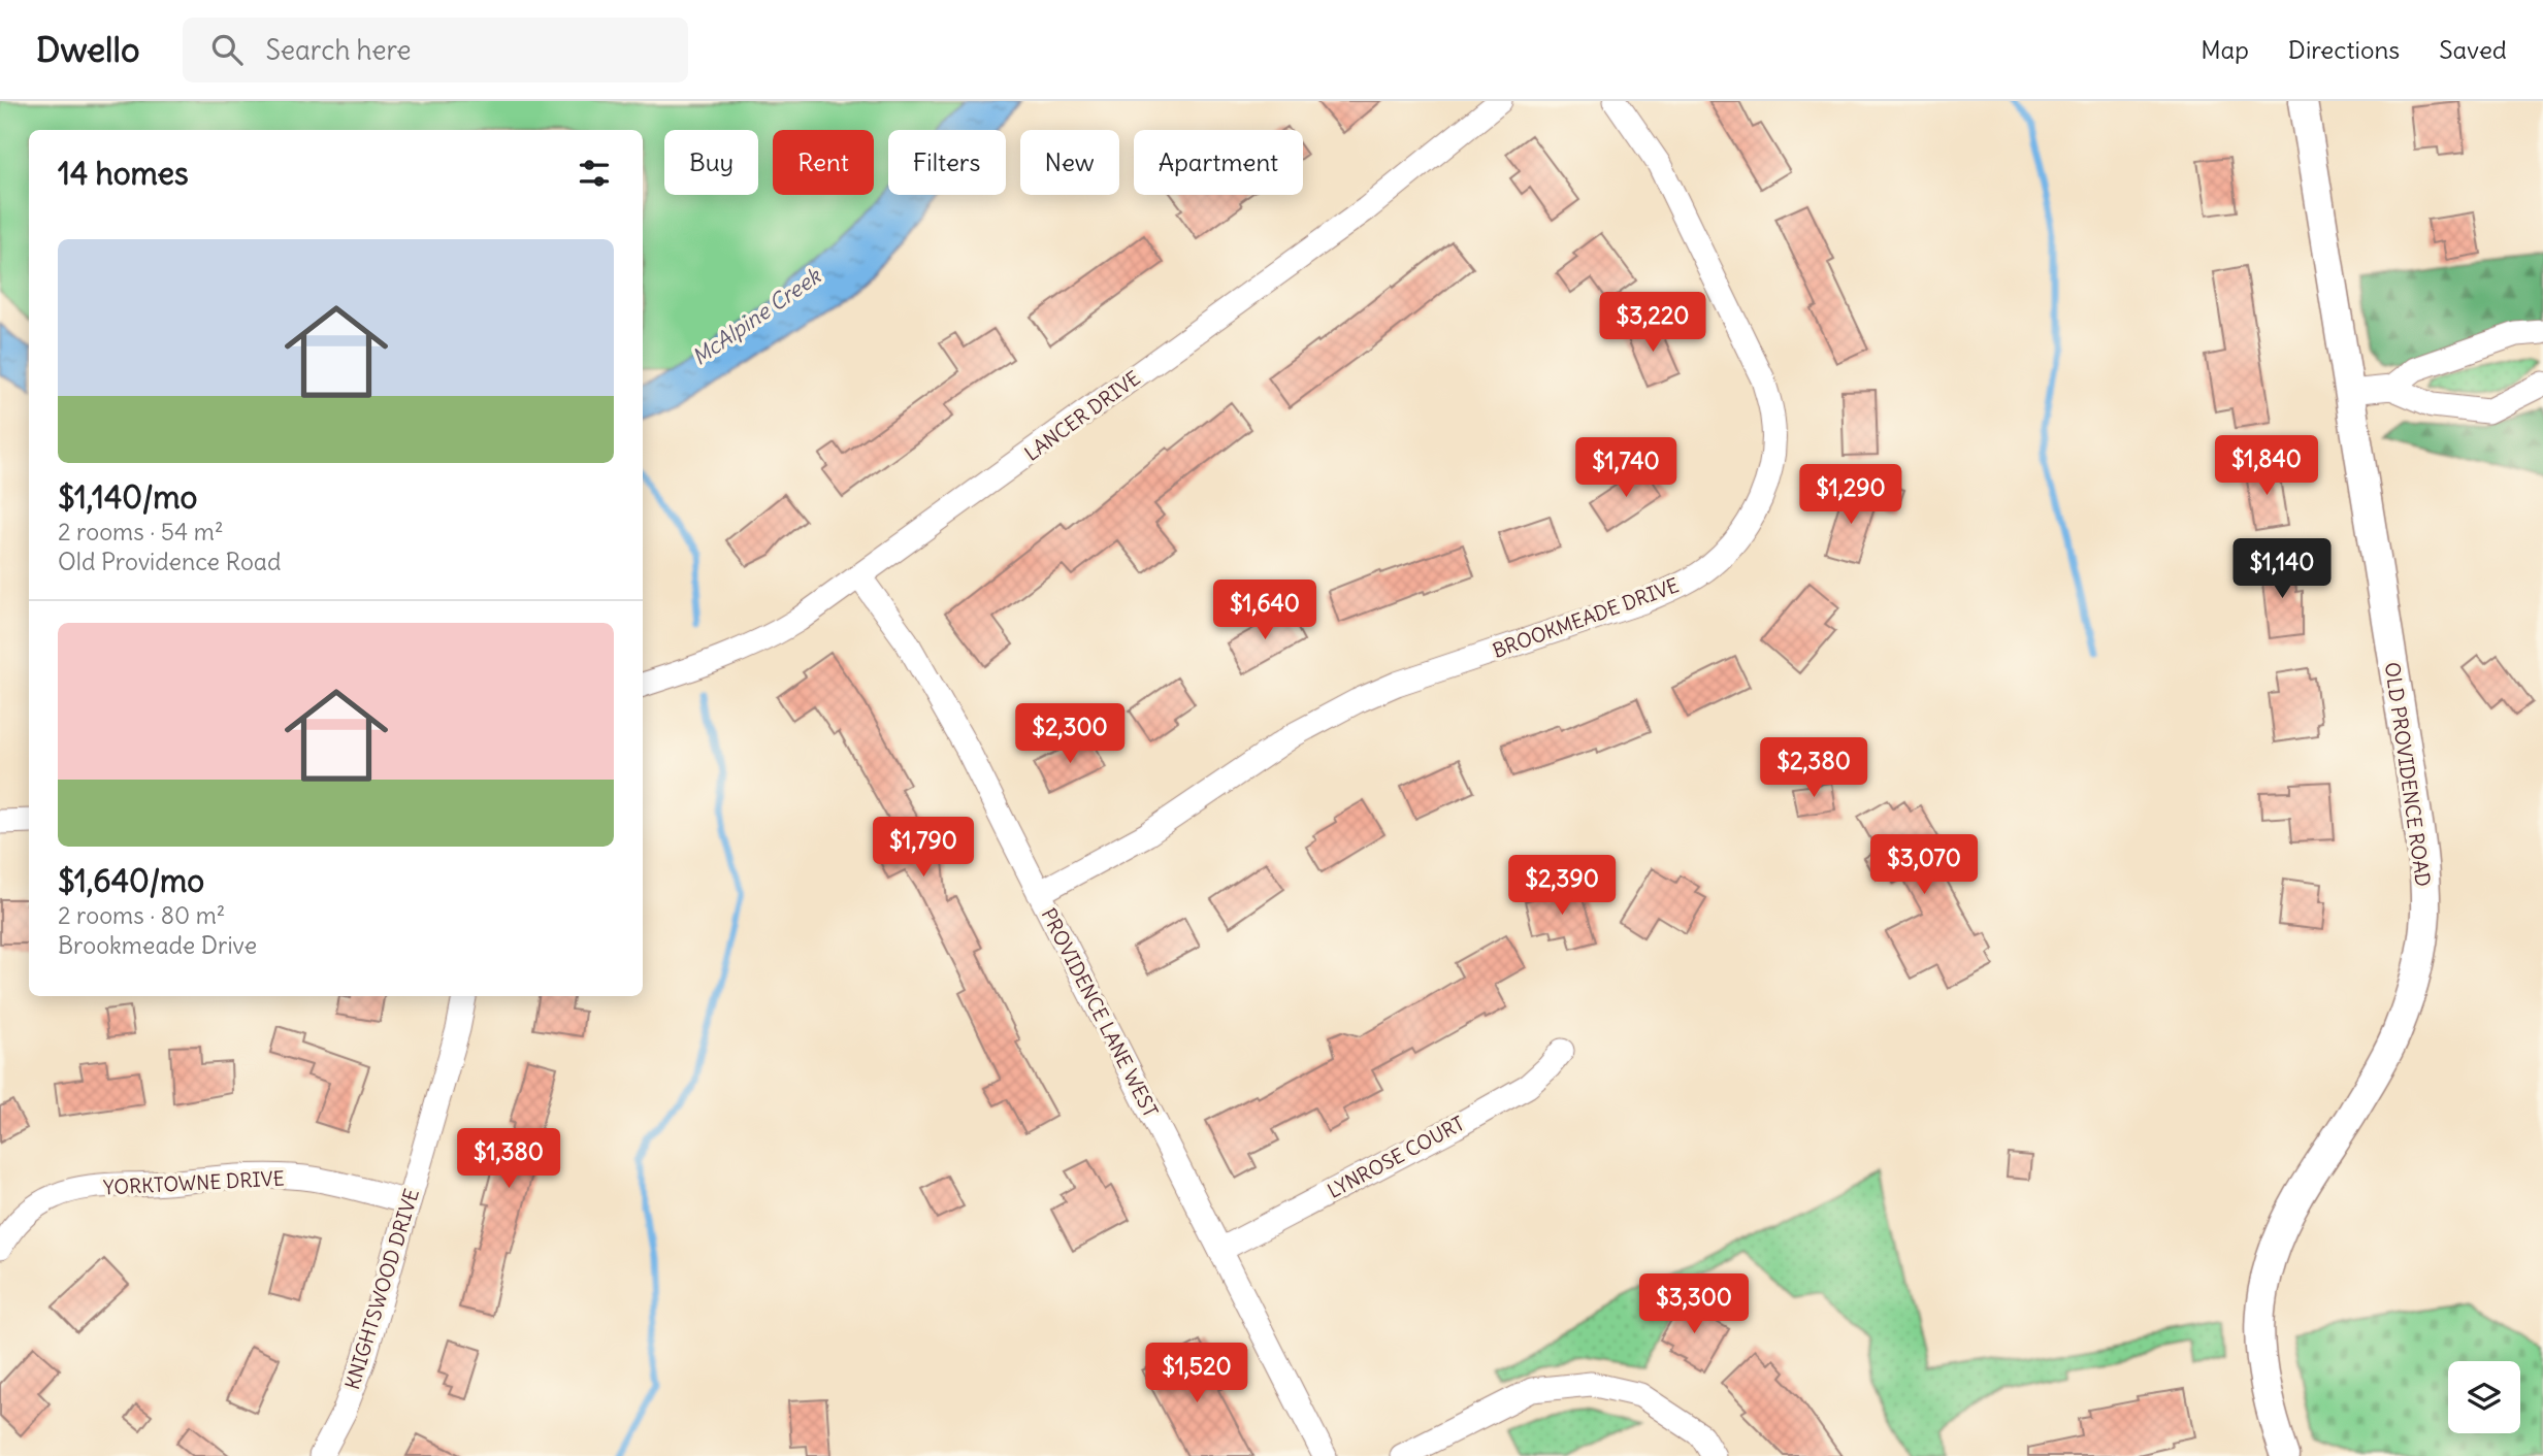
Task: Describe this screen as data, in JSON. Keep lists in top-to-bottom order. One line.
{"streets":{"street":["LANCER DRIVE","BROOKMEADE DRIVE","OLD PROVIDENCE ROAD","PROVIDENCE LANE WEST","LYNROSE COURT","YORKTOWNE DRIVE","KNIGHTSWOOD DRIVE"]},"crossings":[["LANCER DRIVE","PROVIDENCE LANE WEST"],["BROOKMEADE DRIVE","PROVIDENCE LANE WEST"],["PROVIDENCE LANE WEST","LYNROSE COURT"],["YORKTOWNE DRIVE","KNIGHTSWOOD DRIVE"]],"water":["McAlpine Creek"],"page":{"header":"Dwello","search":"Search here","nav":["Map","Directions","Saved"],"chip":["Buy","Rent","Filters","New","Apartment"],"heading":"14 homes","list":[{"name":"$1,140/mo","note":"2 rooms · 54 m² · Old Providence Road"},{"name":"$1,640/mo","note":"2 rooms · 80 m² · Brookmeade Drive"}],"price":["$3,220","$1,840","$1,740","$1,290","$1,140","$1,640","$2,300","$2,380","$1,790","$3,070","$2,390","$1,380","$3,300","$1,520"]}}
